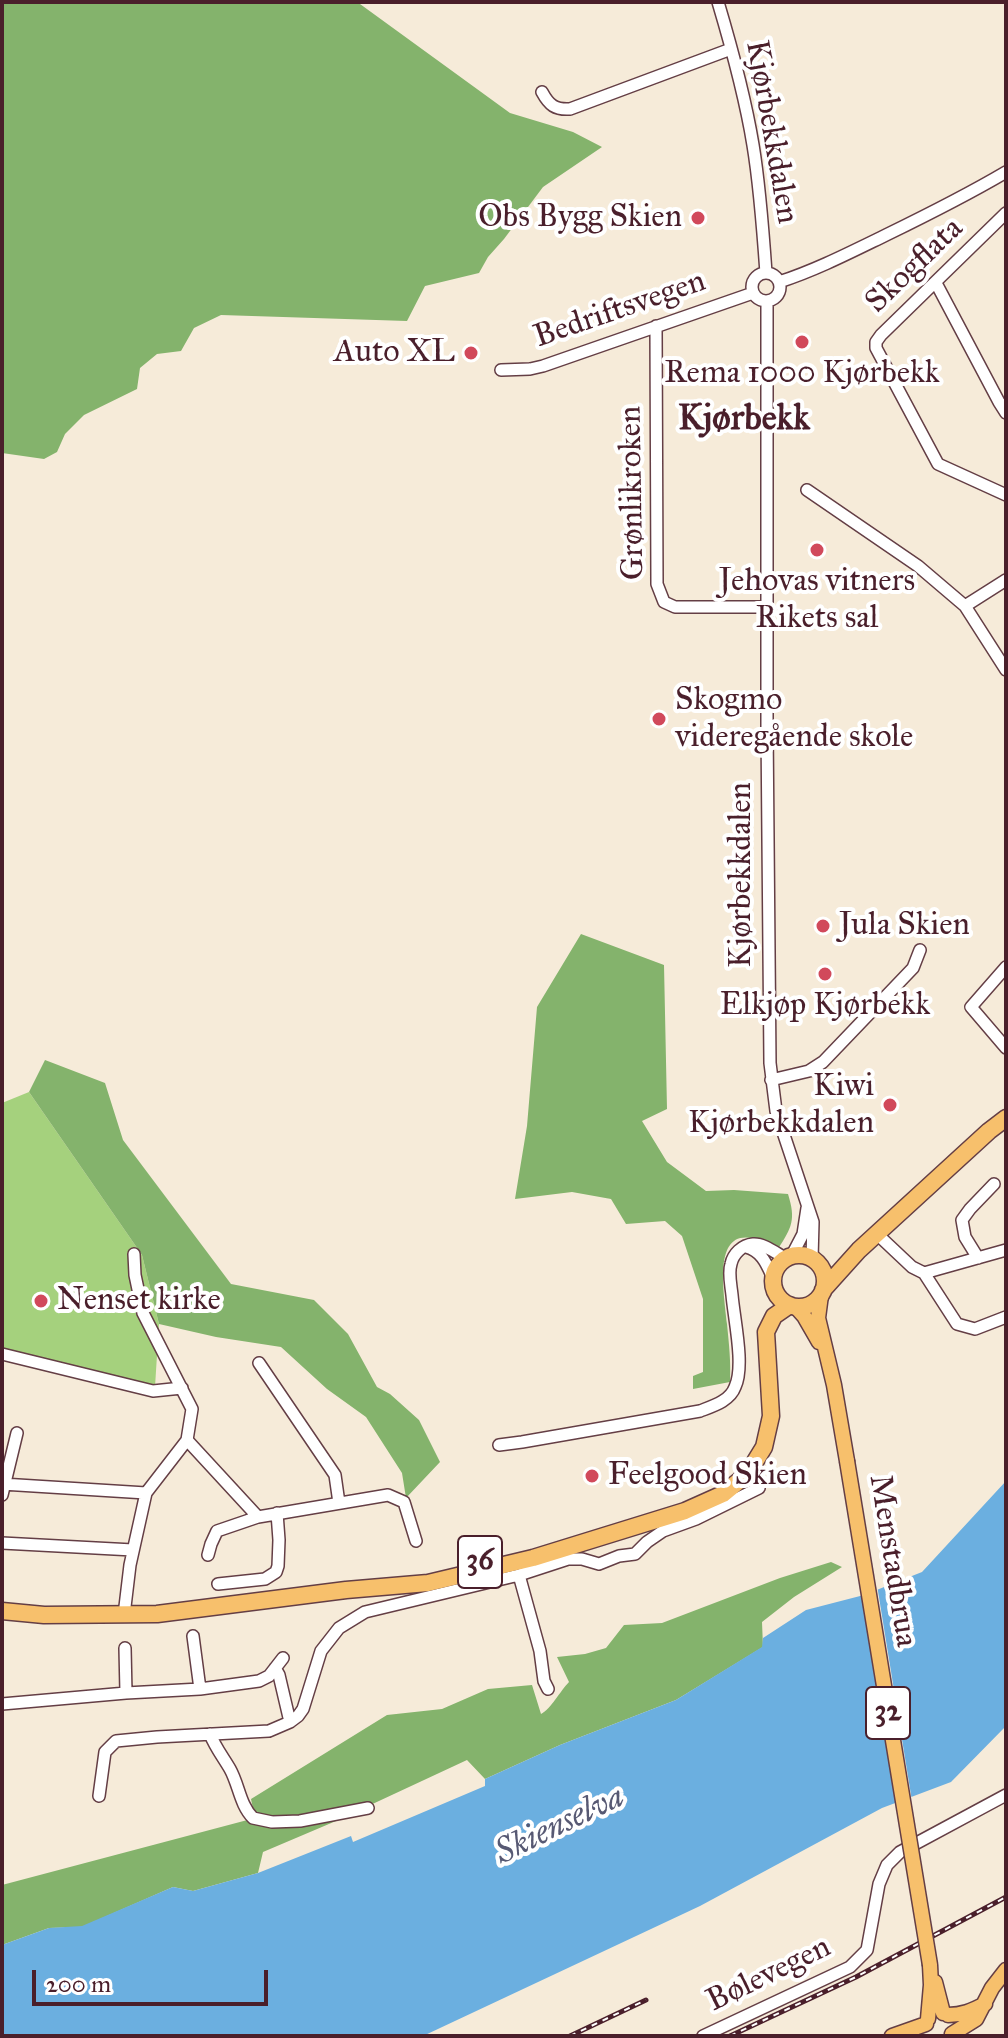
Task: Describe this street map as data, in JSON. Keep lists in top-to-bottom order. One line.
{"streets":{"highway":["36"],"main road":["Menstadbrua","32"],"street":["Kjørbekkdalen","Skogflata","Bedriftsvegen","Grønlikroken","Bølevegen"]},"crossings":[["Kjørbekkdalen","Bedriftsvegen"],["Kjørbekkdalen","Grønlikroken"],["Kjørbekkdalen","Menstadbrua"],["Kjørbekkdalen","36"],["Bedriftsvegen","Grønlikroken"],["Menstadbrua","36"],["Menstadbrua","32"]],"districts":["Kjørbekk"],"water":["Skienselva"],"places":["Obs Bygg Skien","Rema 1000 Kjørbekk","Auto XL","Jehovas vitners Rikets sal","Skogmo videregående skole","Jula Skien","Elkjøp Kjørbekk","Kiwi Kjørbekkdalen","Nenset kirke","Feelgood Skien"],"scale_bar":"200 m"}
